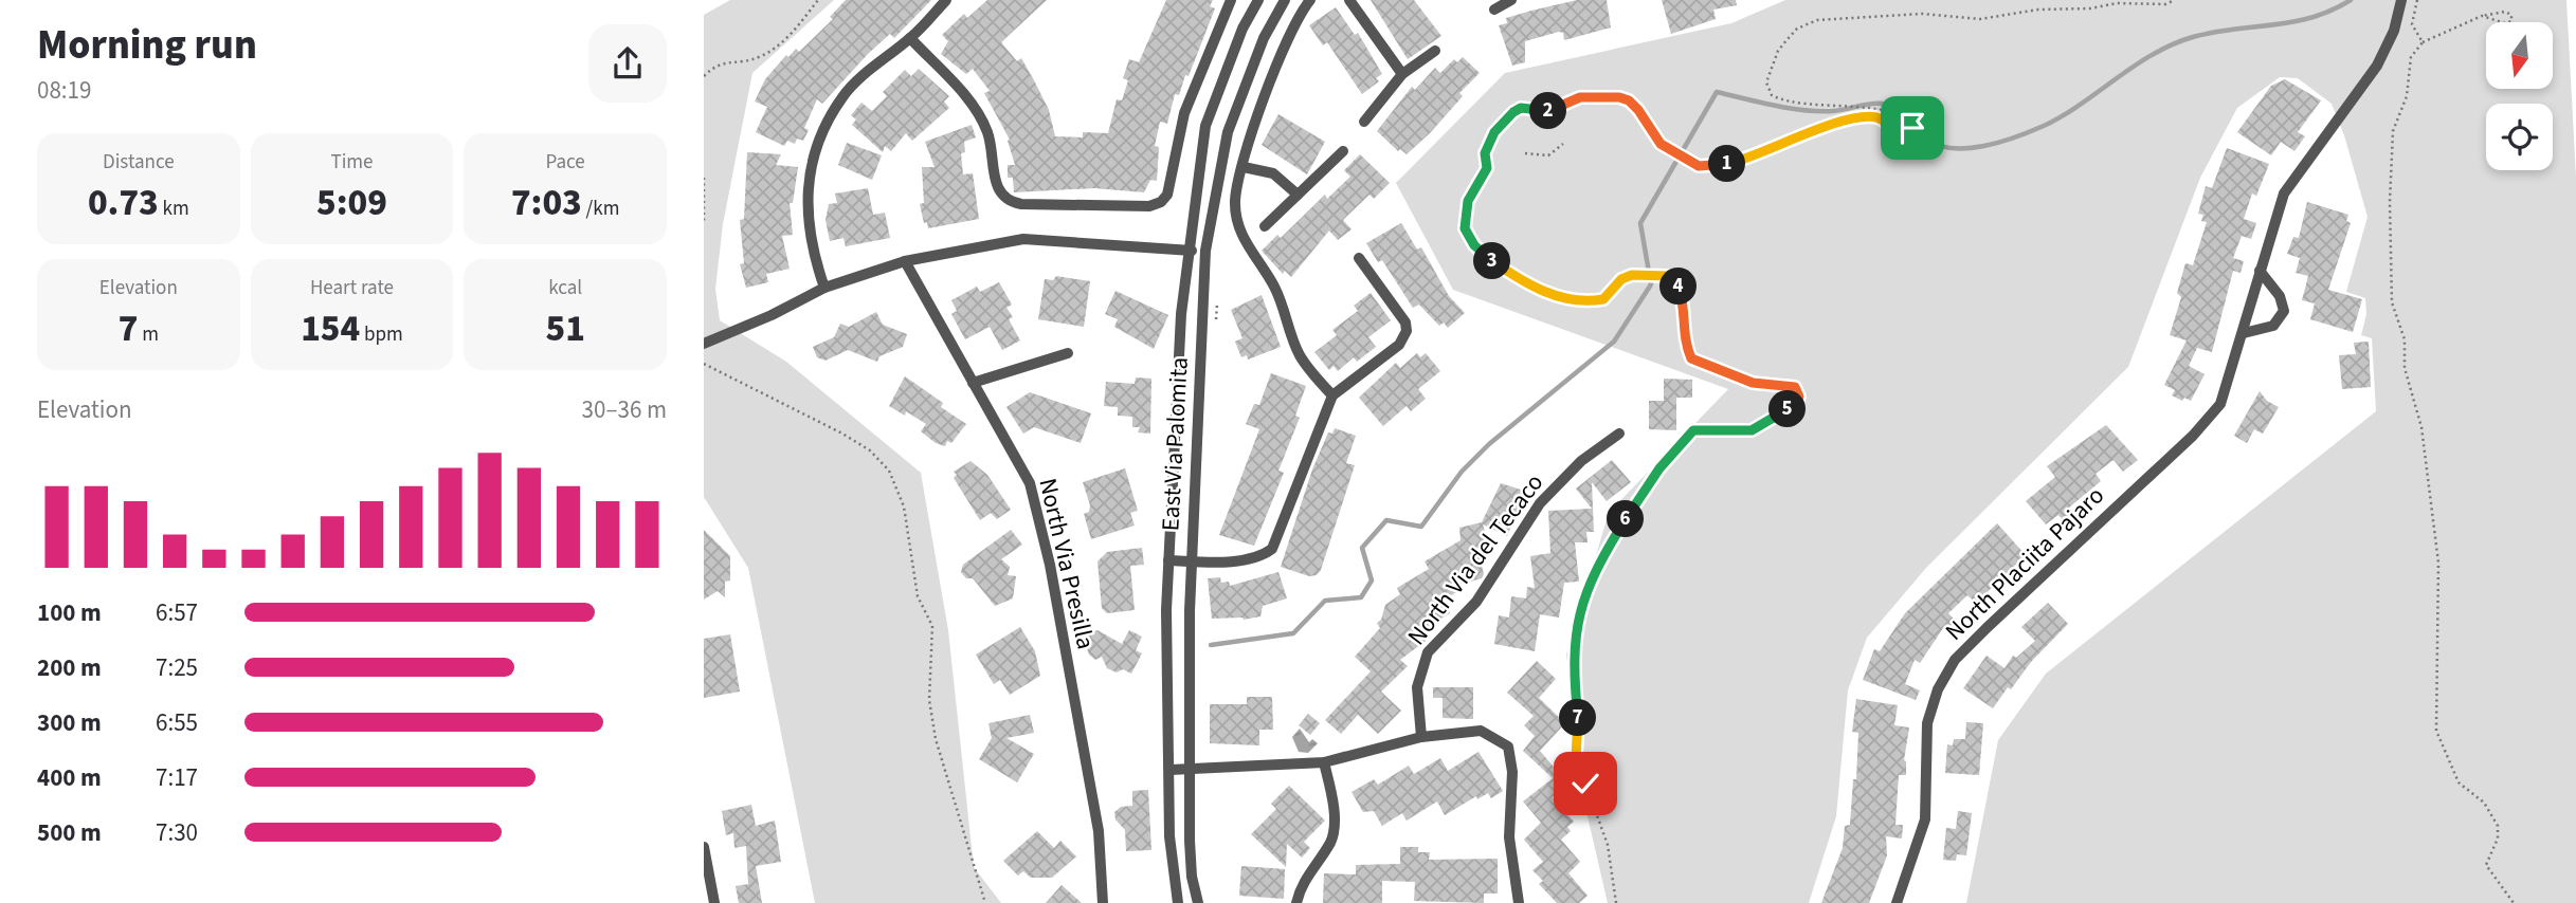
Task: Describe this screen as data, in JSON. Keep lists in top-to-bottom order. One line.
{"streets":{"street":["East Via Palomita","North Via del Tecaco","North Via Presilla","North Placiita Pajaro"]},"north":"bottom","page":{"heading":["Morning run","08:19"],"pins":["2","1","3","4","5","6","7"],"stats":[["Distance","0.73 km"],["Time","5:09"],["Pace","7:03 /km"],["Elevation","7 m"],["Heart rate","154 bpm"],["kcal","51"]],"chart":["Elevation","30–36 m"],"list":[{"name":"100 m","note":"6:57"},{"name":"200 m","note":"7:25"},{"name":"300 m","note":"6:55"},{"name":"400 m","note":"7:17"},{"name":"500 m","note":"7:30"}]}}
